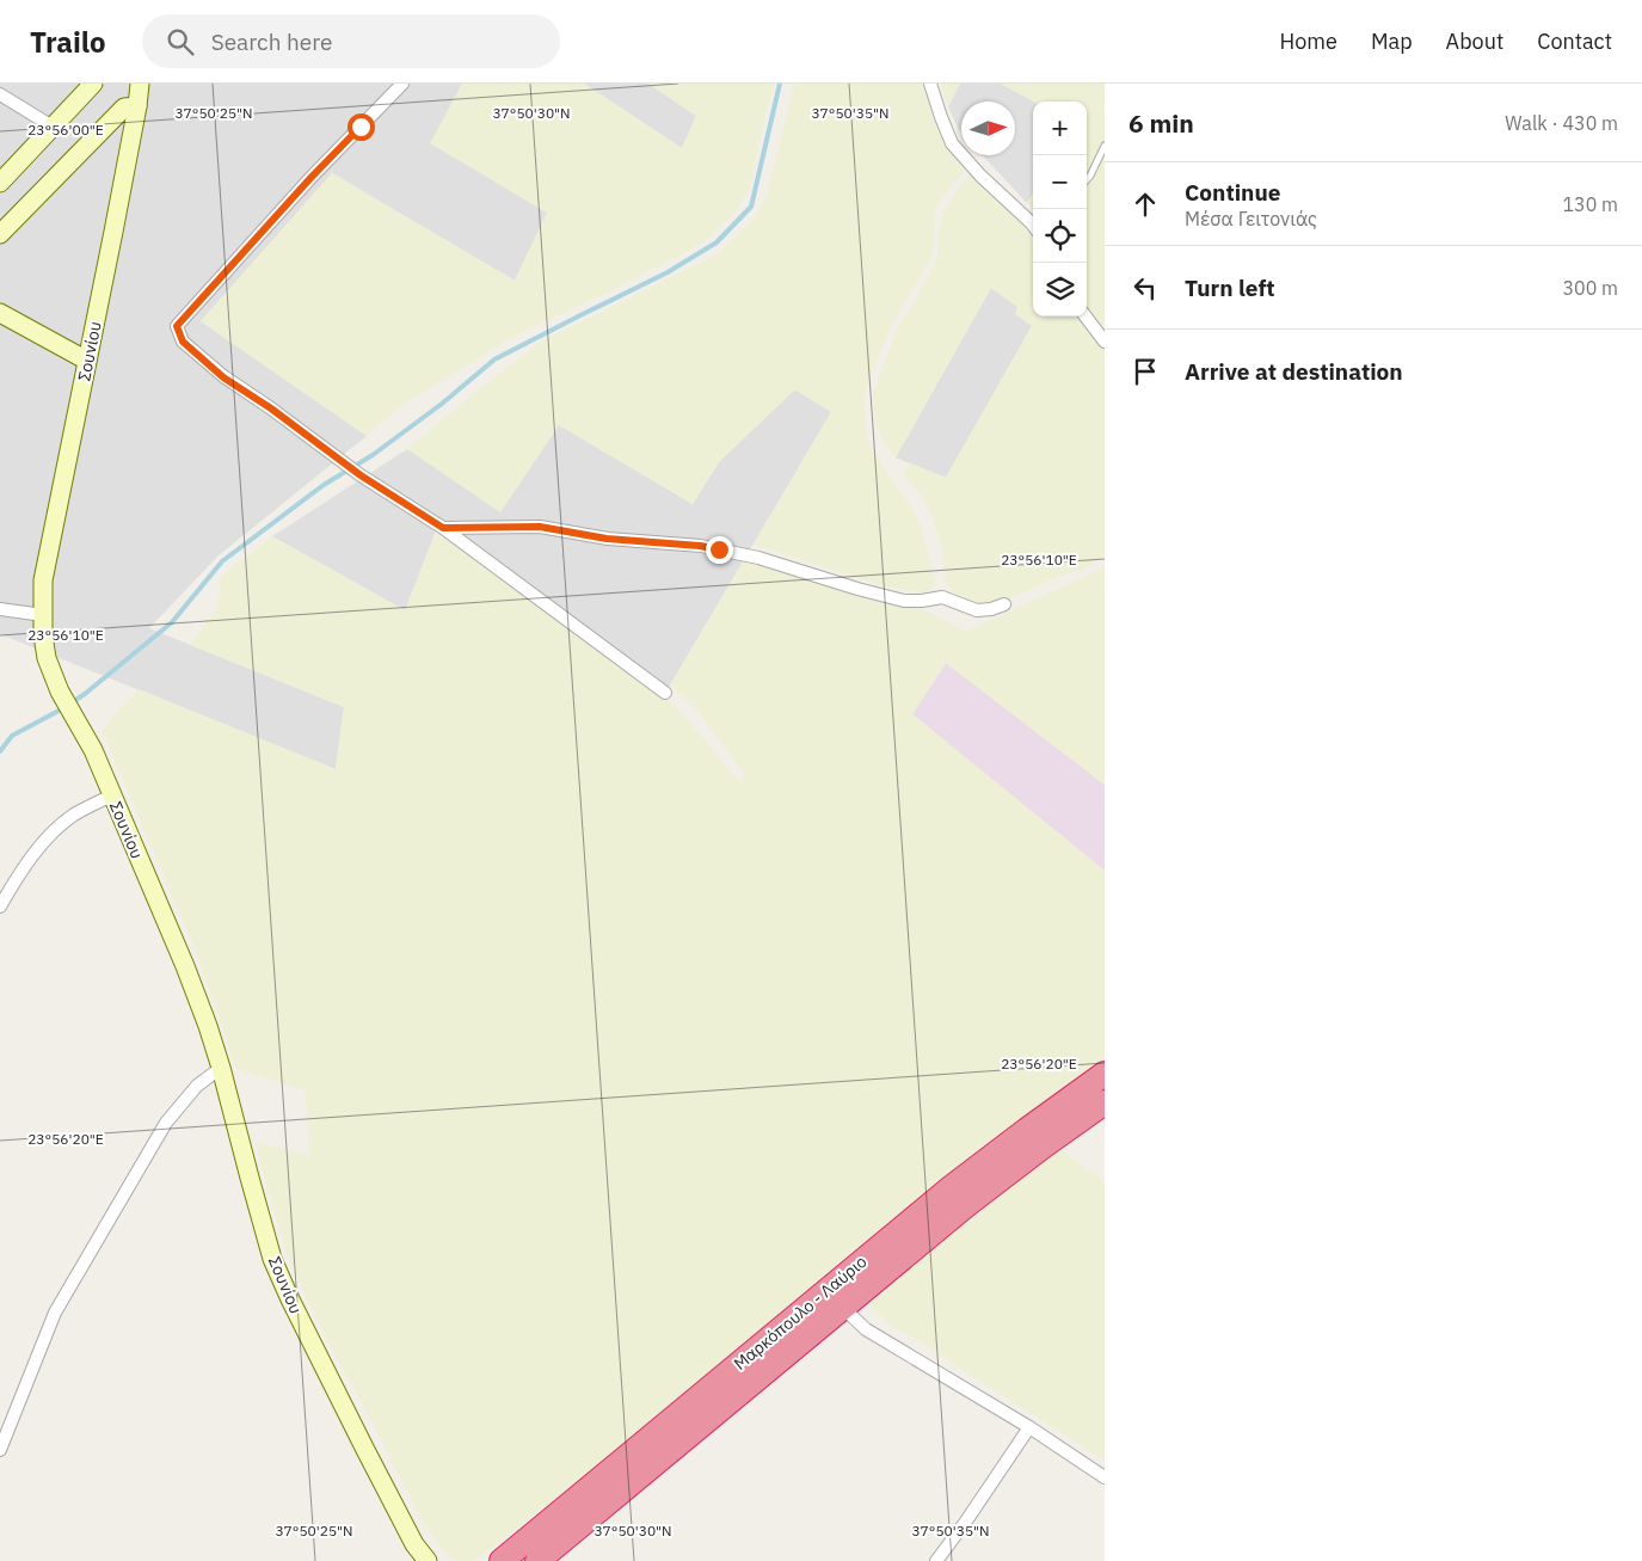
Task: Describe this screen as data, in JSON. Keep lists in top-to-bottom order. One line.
{"streets":{"highway":["Μαρκόπουλο - Λαύριο"],"main road":["Σουνίου"]},"north":"right","page":{"header":"Trailo","search":"Search here","nav":["Home","Map","About","Contact"],"heading":["6 min","Walk · 430 m"],"map_buttons":["+","−"],"list":[["Continue","Μέσα Γειτονιάς","130 m"],["Turn left","300 m"],"Arrive at destination"]},"coordinates":["37°50'25\"N","37°50'30\"N","37°50'35\"N","23°56'00\"E","23°56'10\"E","23°56'20\"E"]}
